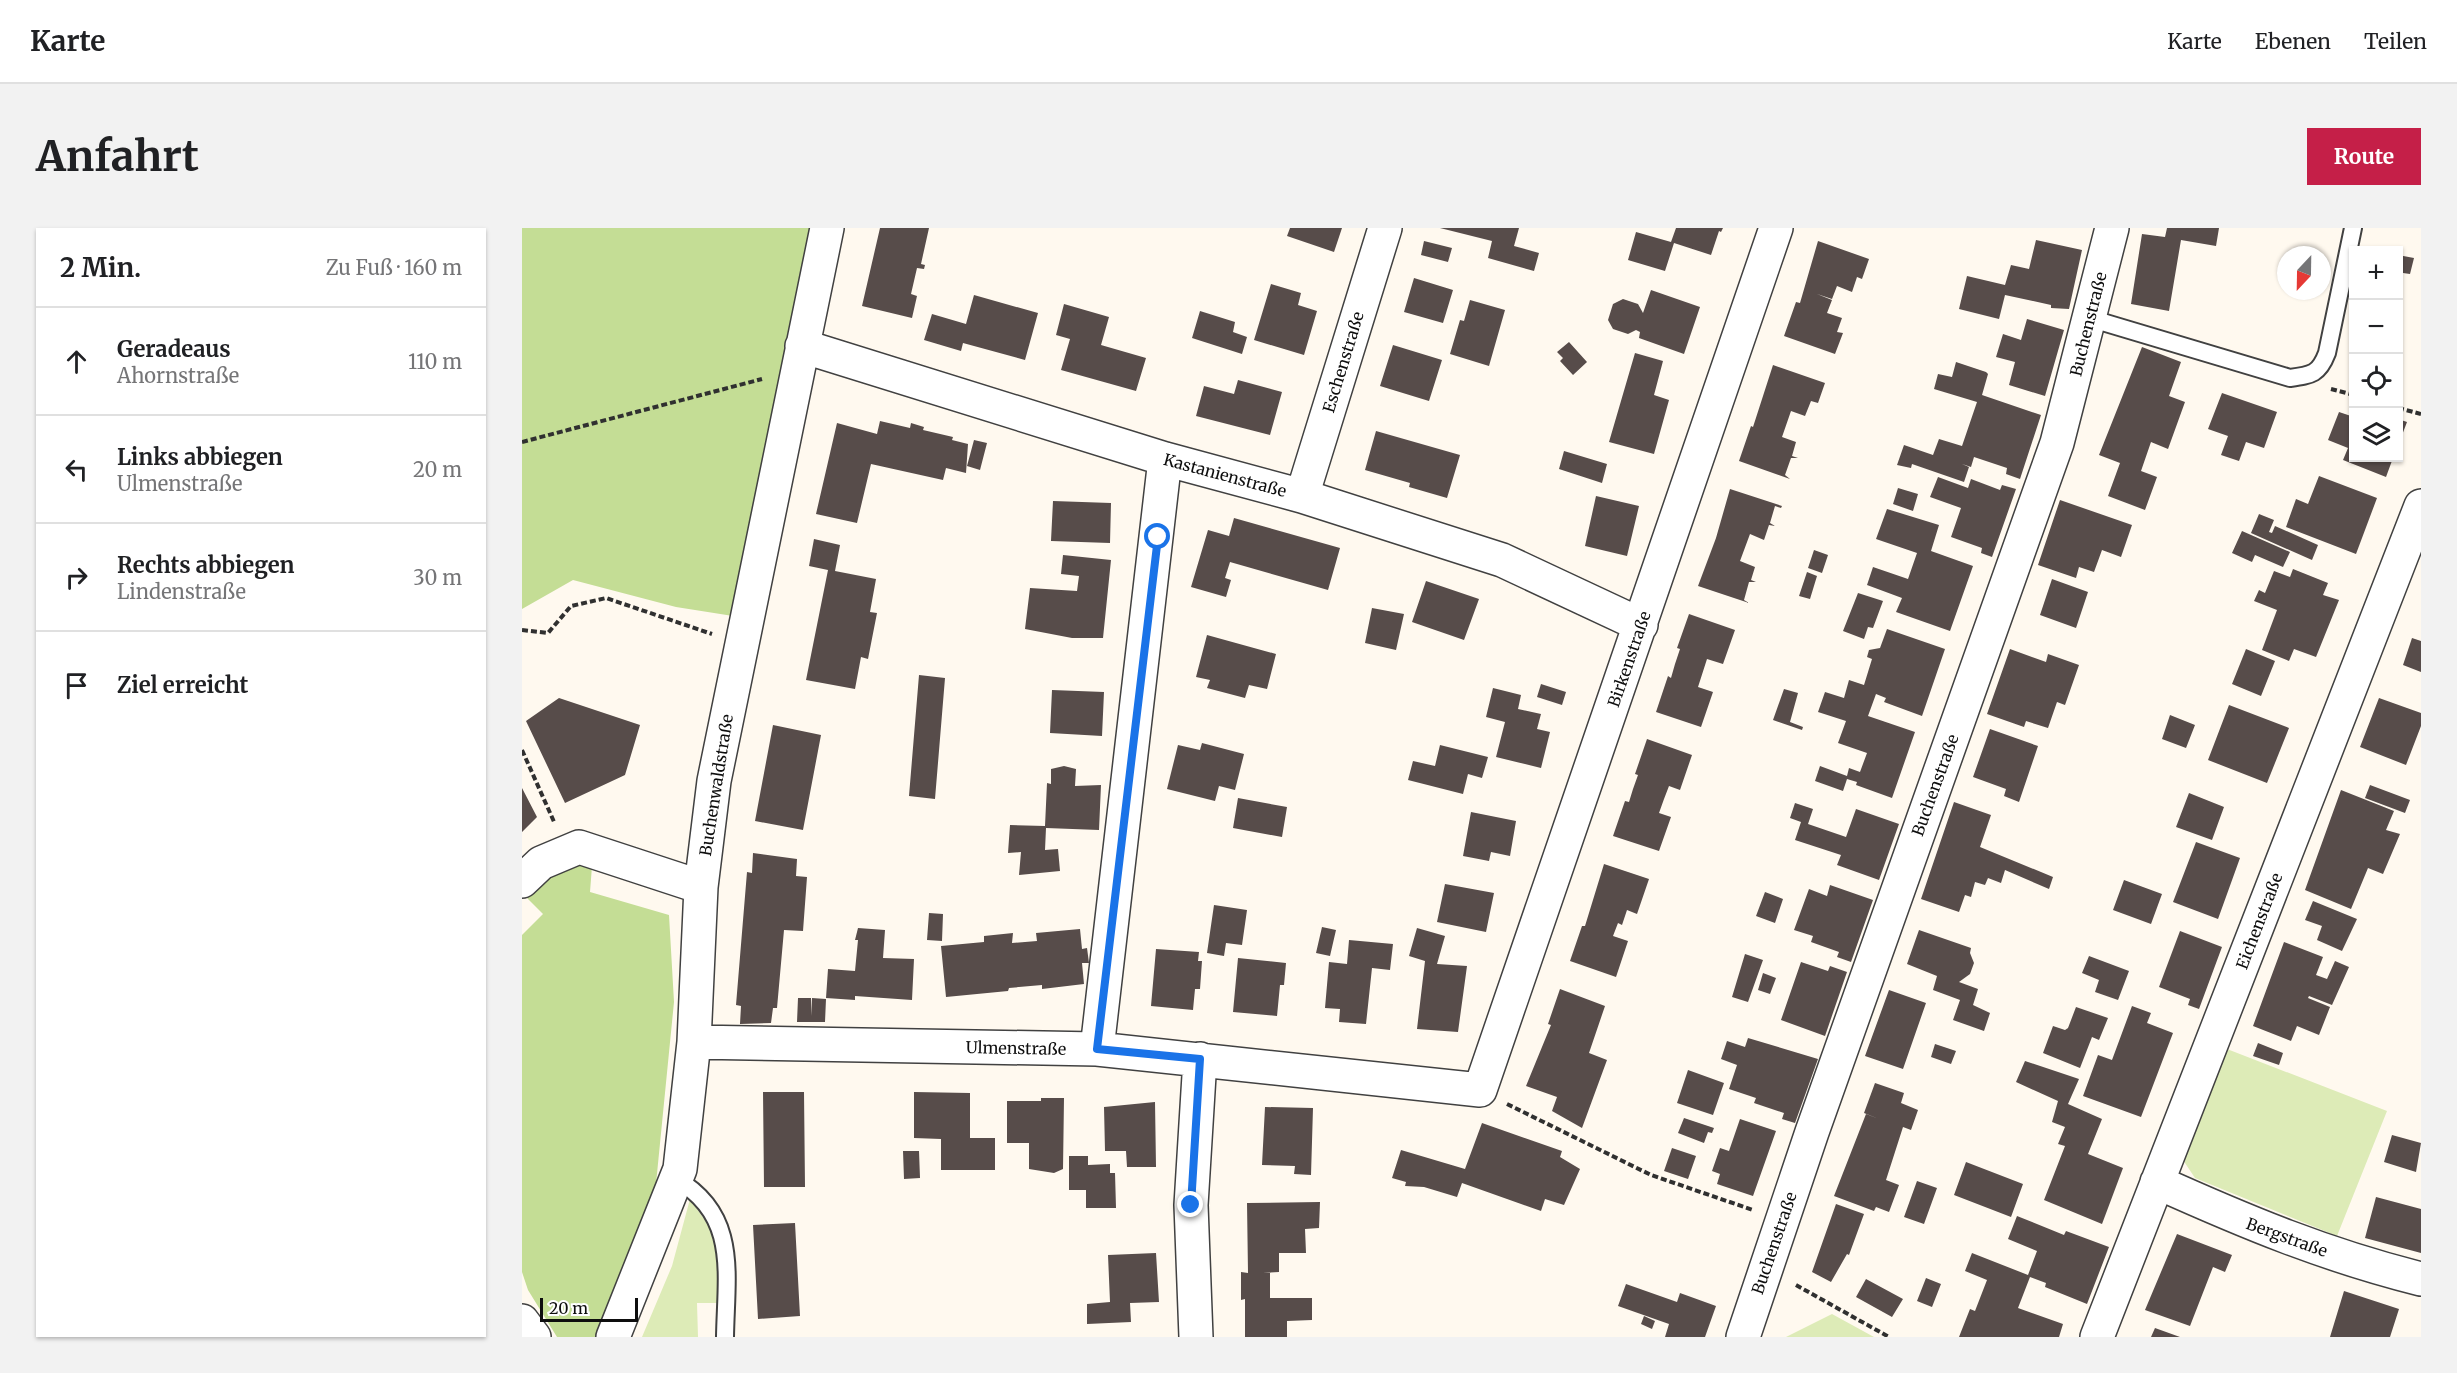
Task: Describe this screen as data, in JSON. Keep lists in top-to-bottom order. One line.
{"streets":{"street":["Buchenstraße","Eschenstraße","Kastanienstraße","Birkenstraße","Buchenwaldstraße","Eichenstraße","Ulmenstraße","Bergstraße"]},"crossings":[["Eschenstraße","Kastanienstraße"],["Kastanienstraße","Birkenstraße"],["Kastanienstraße","Buchenwaldstraße"],["Birkenstraße","Ulmenstraße"],["Buchenwaldstraße","Ulmenstraße"],["Eichenstraße","Bergstraße"]],"scale_bar":"20 m","north":"bottom","page":{"header":"Karte","nav":["Karte","Ebenen","Teilen"],"buttons":"Route","title":"Anfahrt","heading":["2 Min.","Zu Fuß · 160 m"],"map_buttons":["+","−"],"list":[["Geradeaus","Ahornstraße","110 m"],["Links abbiegen","Ulmenstraße","20 m"],["Rechts abbiegen","Lindenstraße","30 m"],"Ziel erreicht"],"scale":"20 m"}}
